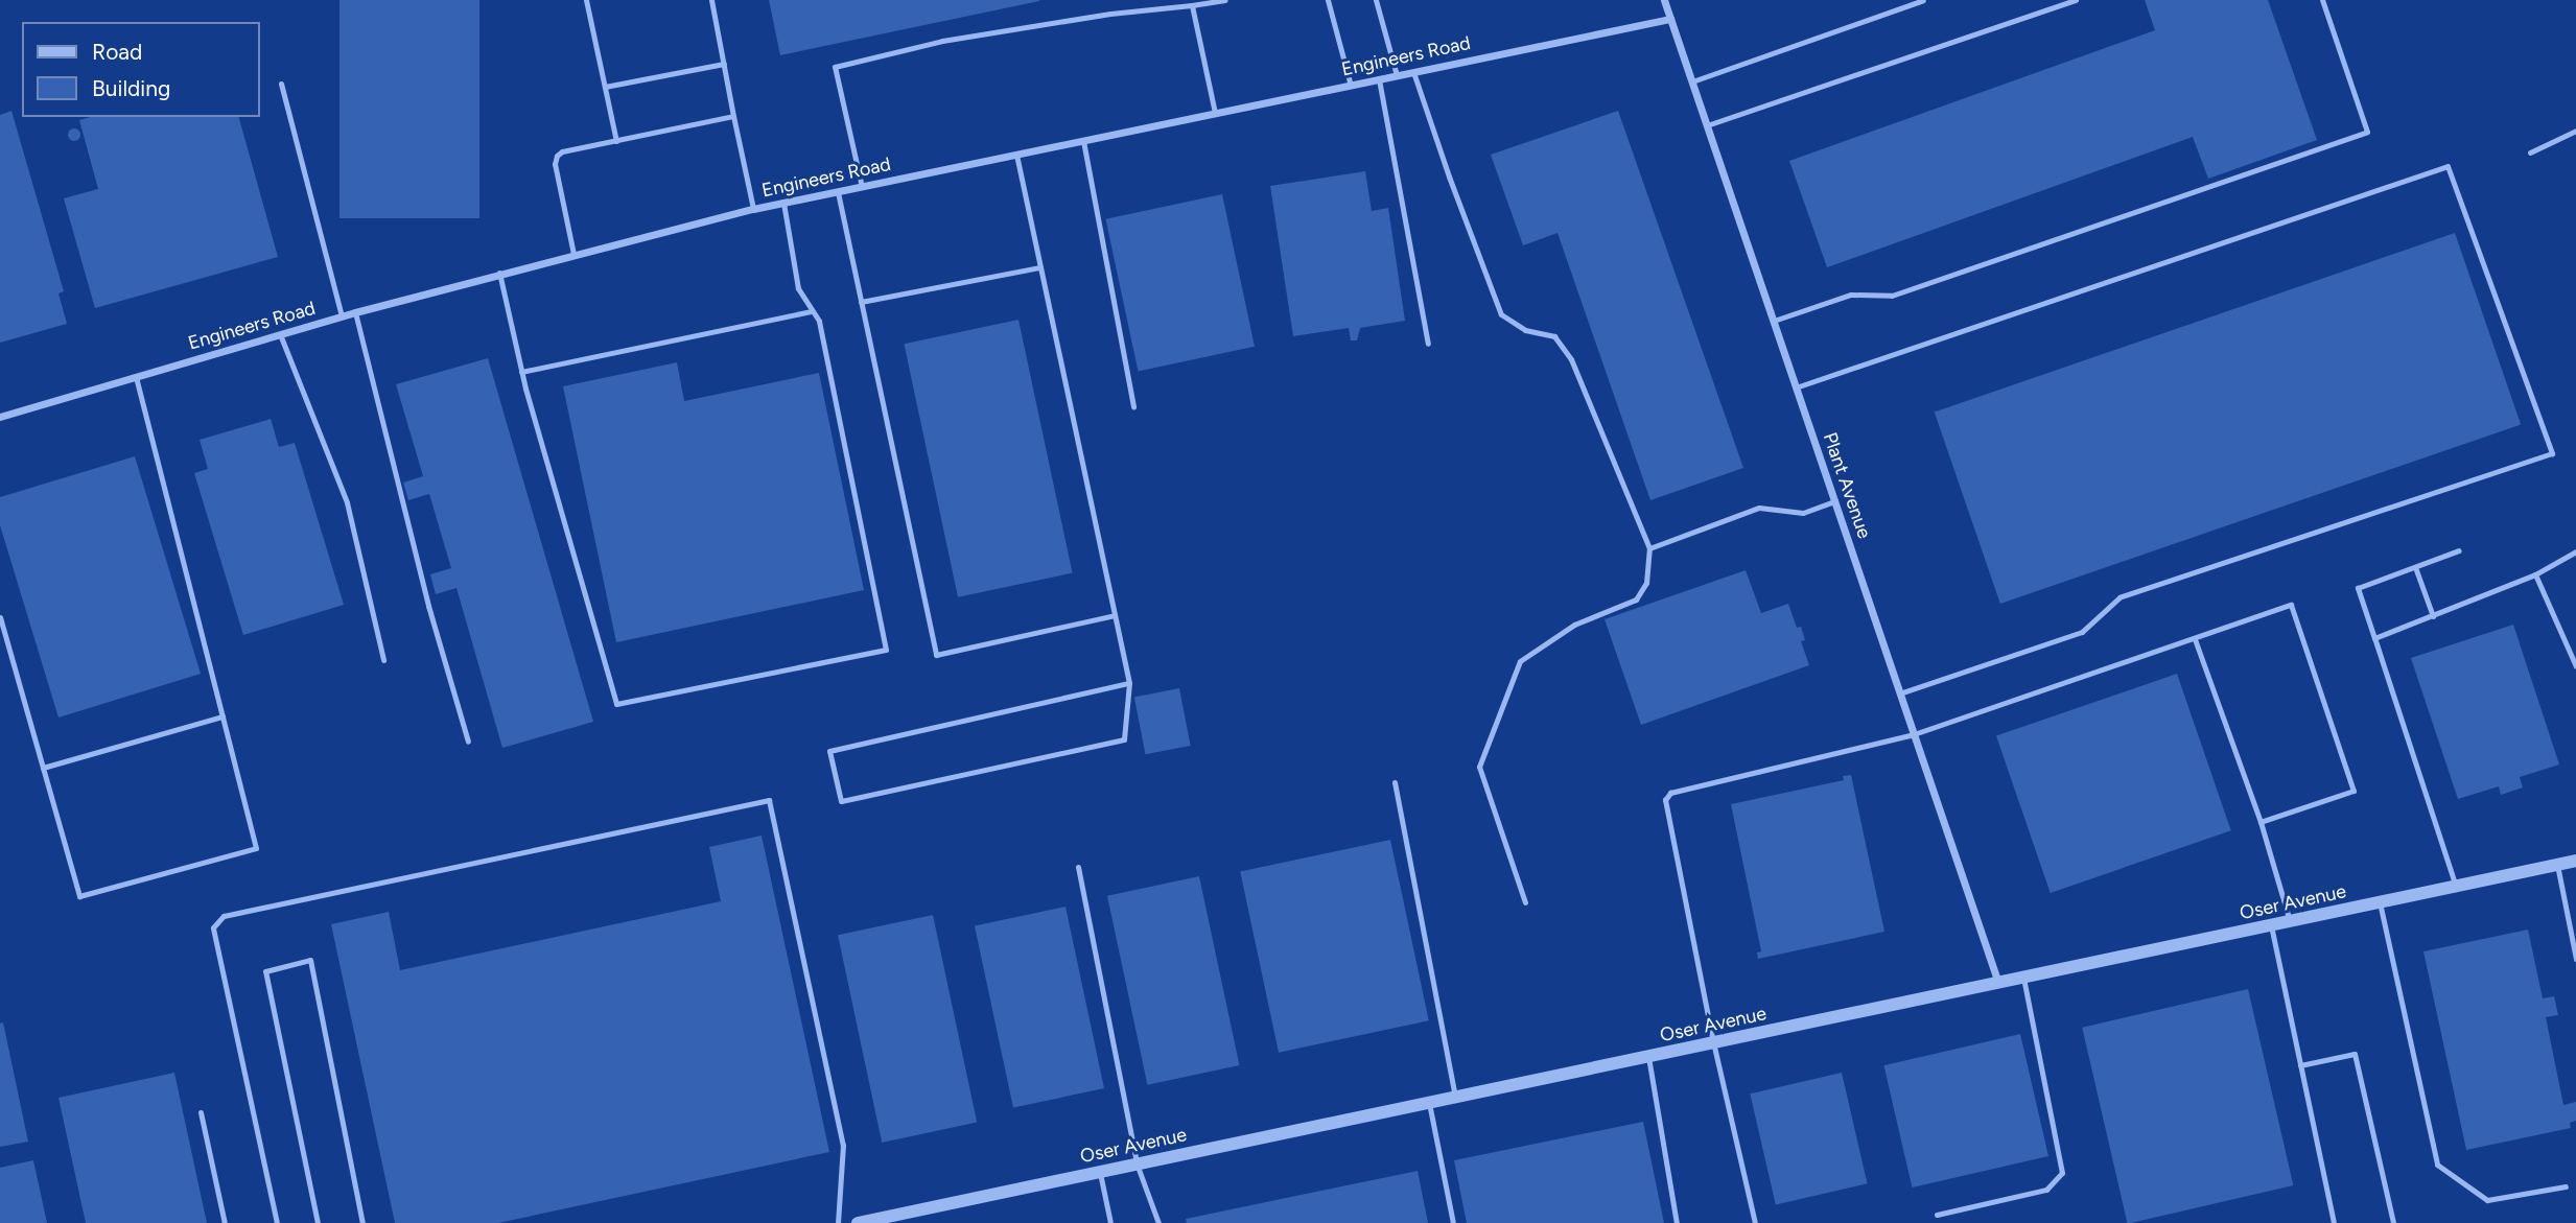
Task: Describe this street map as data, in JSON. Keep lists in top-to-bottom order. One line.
{"streets":{"street":["Engineers Road","Plant Avenue","Oser Avenue"]},"crossings":[["Engineers Road","Plant Avenue"],["Plant Avenue","Oser Avenue"]],"legend":["Road","Building"]}
